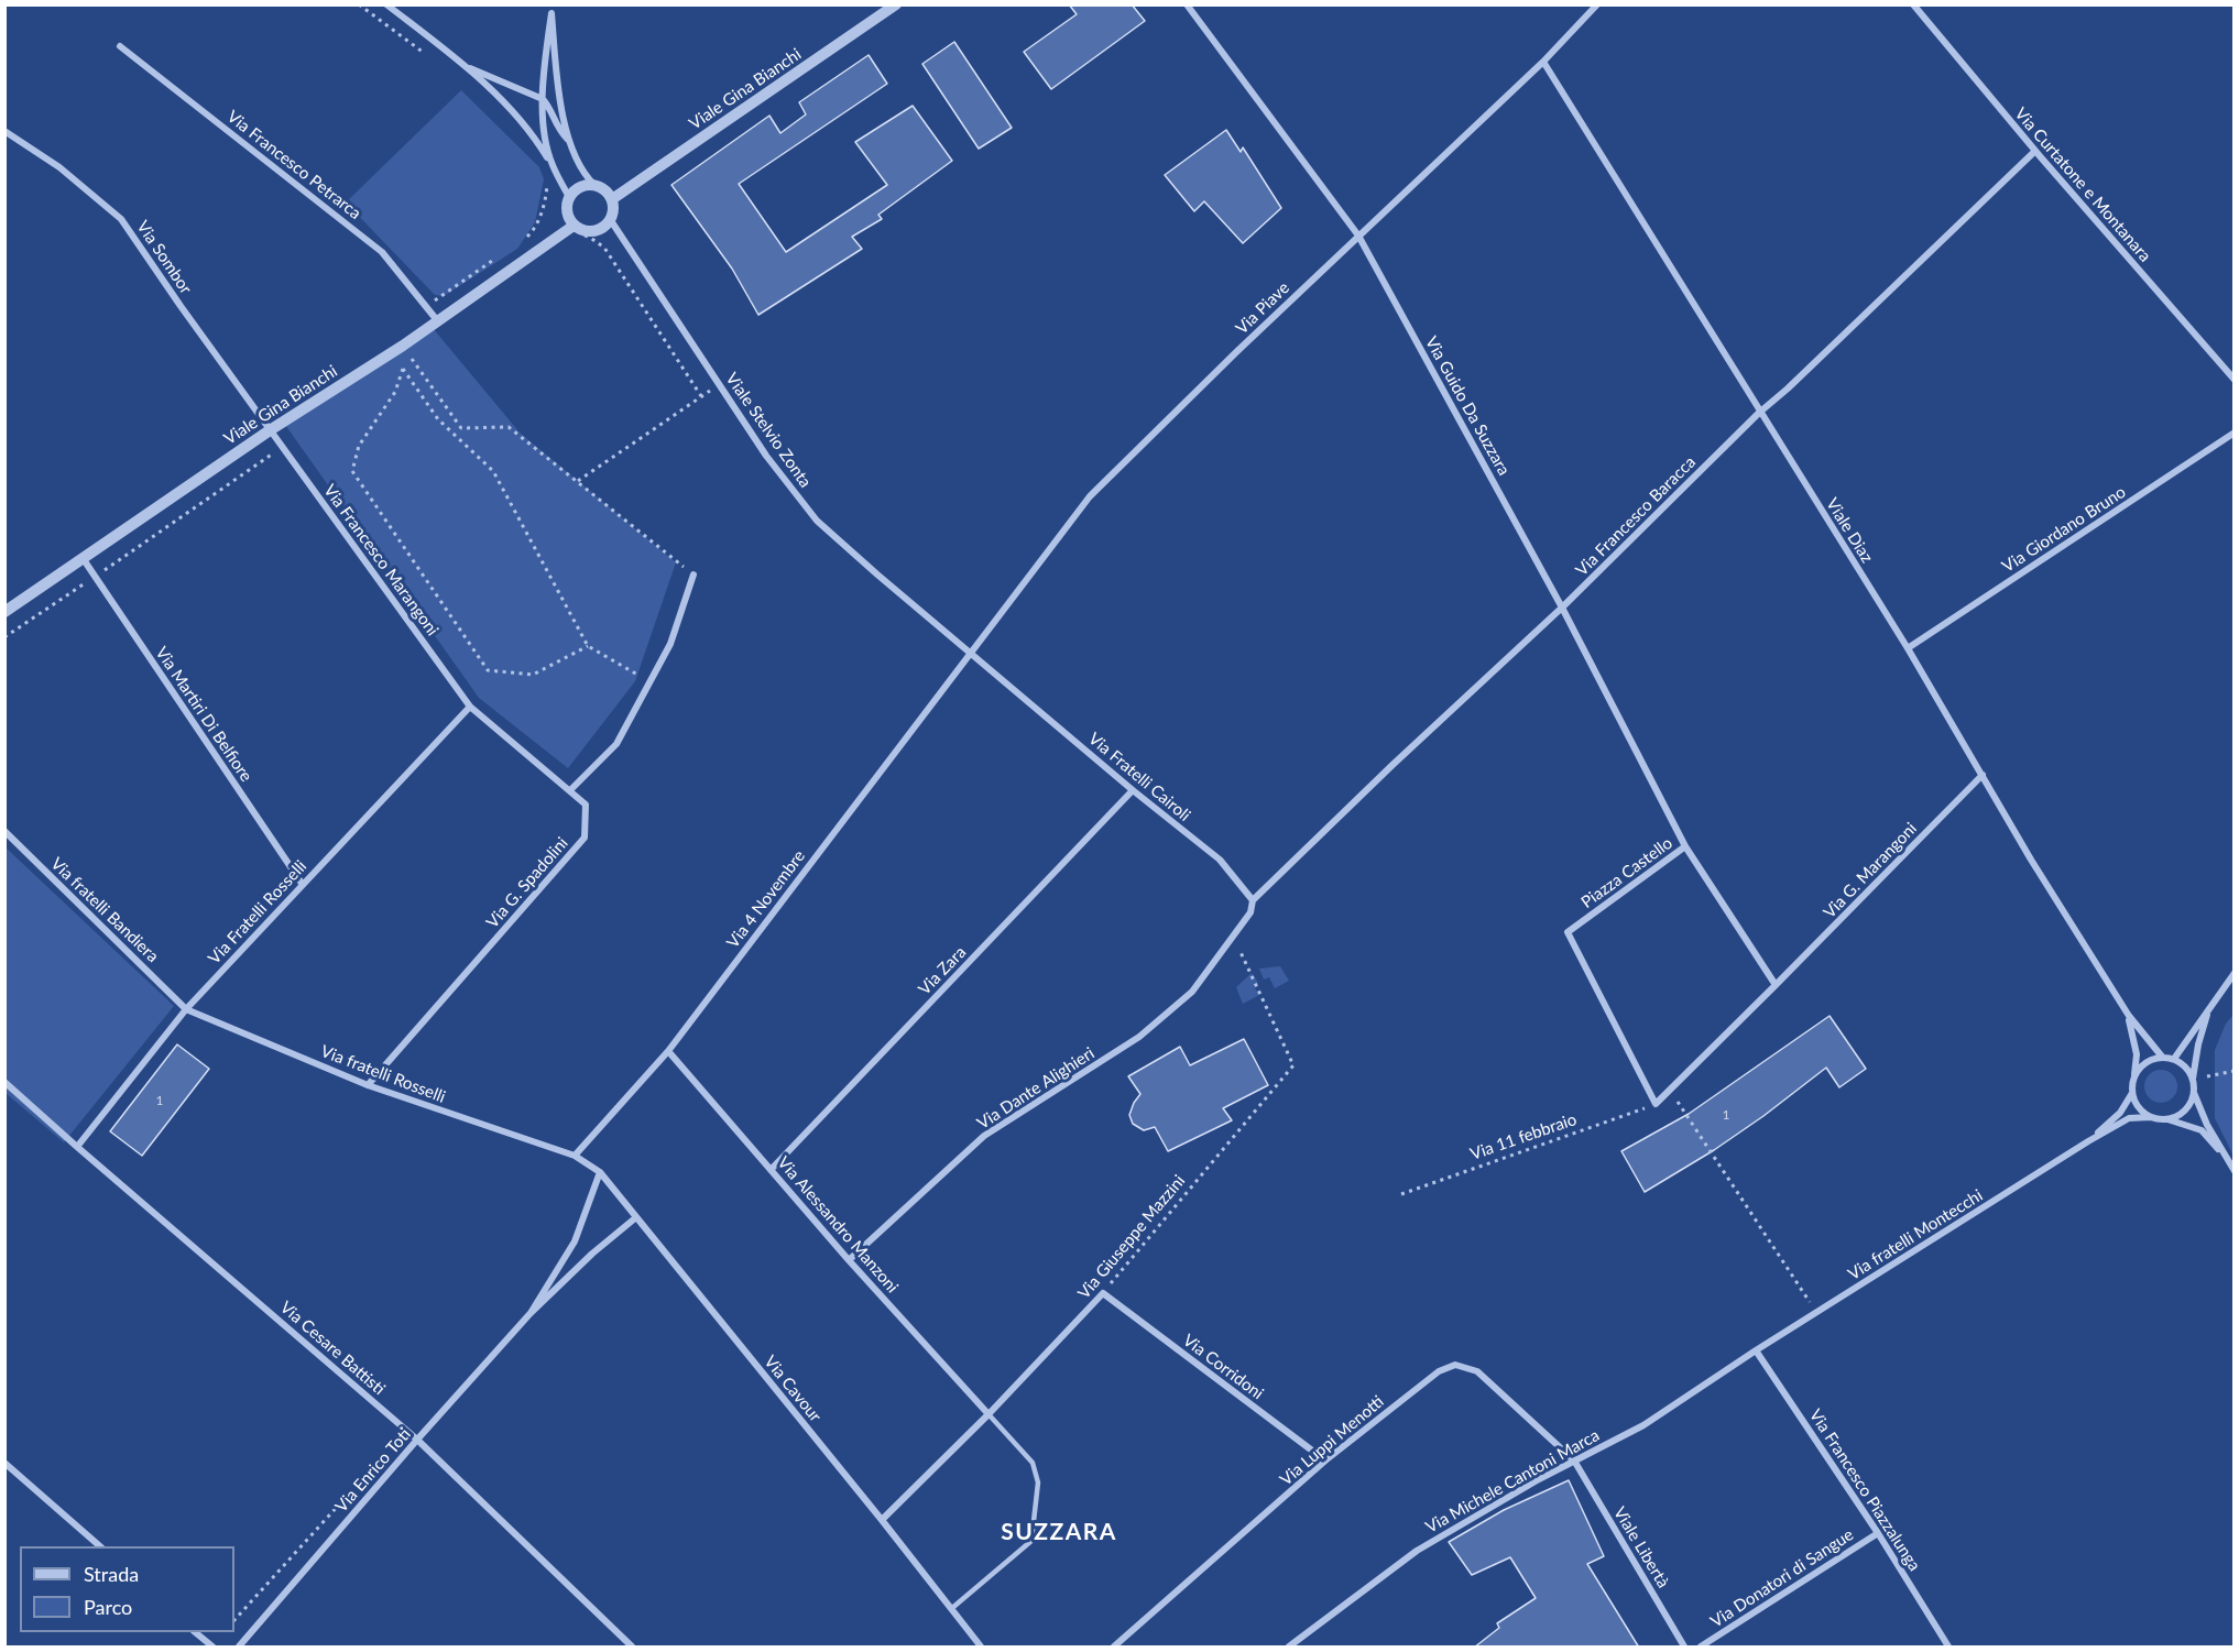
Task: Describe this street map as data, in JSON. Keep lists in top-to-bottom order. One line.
{"streets":{"street":["Viale Gina Bianchi","Via Francesco Petrarca","Via Curtatone e Montanara","Via Sombor","Via Piave","Via Guido Da Suzzara","Viale Stelvio Zonta","Via Francesco Baracca","Via Giordano Bruno","Viale Diaz","Via Francesco Marangoni","Via Martiri Di Belfiore","Via Fratelli Cairoli","Via G. Marangoni","Piazza Castello","Via G. Spadolini","Via 4 Novembre","Via fratelli Bandiera","Via Fratelli Rosselli","Via Zara","Via fratelli Rosselli","Via Dante Alighieri","Via Alessandro Manzoni","Via fratelli Montecchi","Via Giuseppe Mazzini","Via Cesare Battisti","Via Corridoni","Via Cavour","Via Luppi Menotti","Via Enrico Toti","Via Michele Cantoni Marca","Via Francesco Piazzalunga","Viale Libertà","Via Donatori di Sangue"],"path":["Via 11 febbraio"]},"crossings":[["Viale Gina Bianchi","Via Francesco Petrarca"],["Viale Gina Bianchi","Via Sombor"],["Viale Gina Bianchi","Viale Stelvio Zonta"],["Viale Gina Bianchi","Via Francesco Marangoni"],["Viale Gina Bianchi","Via Martiri Di Belfiore"],["Via Curtatone e Montanara","Via Francesco Baracca"],["Via Sombor","Via Francesco Marangoni"],["Via Piave","Via Guido Da Suzzara"],["Via Piave","Viale Stelvio Zonta"],["Via Piave","Viale Diaz"],["Via Piave","Via Fratelli Cairoli"],["Via Piave","Via 4 Novembre"],["Via Guido Da Suzzara","Via Francesco Baracca"],["Via Guido Da Suzzara","Piazza Castello"],["Viale Stelvio Zonta","Via Fratelli Cairoli"],["Viale Stelvio Zonta","Via 4 Novembre"],["Via Francesco Baracca","Viale Diaz"],["Via Francesco Baracca","Via Fratelli Cairoli"],["Via Giordano Bruno","Viale Diaz"],["Viale Diaz","Via G. Marangoni"],["Via Francesco Marangoni","Via G. Spadolini"],["Via Francesco Marangoni","Via Fratelli Rosselli"],["Via Martiri Di Belfiore","Via Fratelli Rosselli"],["Via Fratelli Cairoli","Via 4 Novembre"],["Via Fratelli Cairoli","Via Zara"],["Via G. Marangoni","Piazza Castello"],["Piazza Castello","Via 11 febbraio"],["Via G. Spadolini","Via Fratelli Rosselli"],["Via G. Spadolini","Via fratelli Rosselli"],["Via 4 Novembre","Via fratelli Rosselli"],["Via 4 Novembre","Via Alessandro Manzoni"],["Via 4 Novembre","Via Cavour"],["Via fratelli Bandiera","Via Fratelli Rosselli"],["Via fratelli Bandiera","Via fratelli Rosselli"],["Via Fratelli Rosselli","Via fratelli Rosselli"],["Via Fratelli Rosselli","Via Cesare Battisti"],["Via Zara","Via Alessandro Manzoni"],["Via fratelli Rosselli","Via Cavour"],["Via Dante Alighieri","Via Alessandro Manzoni"],["Via Dante Alighieri","Via Giuseppe Mazzini"],["Via Alessandro Manzoni","Via Giuseppe Mazzini"],["Via fratelli Montecchi","Via Michele Cantoni Marca"],["Via fratelli Montecchi","Via Francesco Piazzalunga"],["Via Giuseppe Mazzini","Via Corridoni"],["Via Giuseppe Mazzini","Via Cavour"],["Via Cesare Battisti","Via Enrico Toti"],["Via Corridoni","Via Luppi Menotti"],["Via Cavour","Via Enrico Toti"],["Via Luppi Menotti","Via Michele Cantoni Marca"],["Via Luppi Menotti","Viale Libertà"],["Via Michele Cantoni Marca","Via Francesco Piazzalunga"],["Via Michele Cantoni Marca","Viale Libertà"],["Via Francesco Piazzalunga","Via Donatori di Sangue"]],"districts":["SUZZARA"],"house_numbers":["1","1"],"legend":["Strada","Parco"]}
